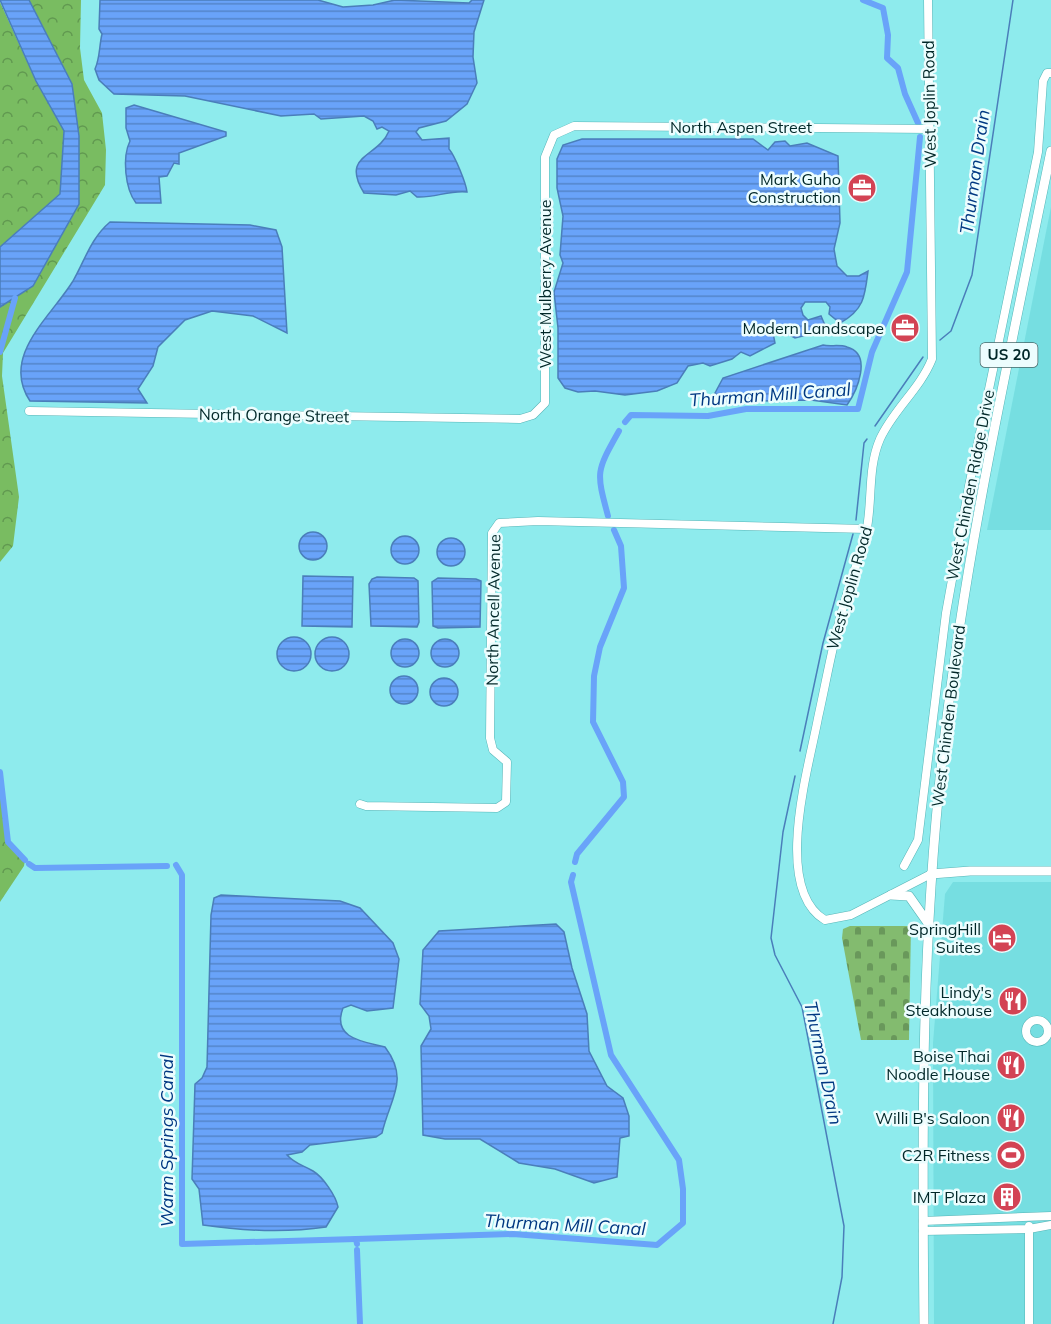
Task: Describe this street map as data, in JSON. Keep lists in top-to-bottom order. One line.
{"streets":{"main road":["US 20","West Chinden Boulevard"],"street":["West Joplin Road","North Aspen Street","West Mulberry Avenue","North Orange Street","West Chinden Ridge Drive","North Ancell Avenue"]},"crossings":[["West Joplin Road","North Aspen Street"],["West Joplin Road","North Ancell Avenue"],["West Joplin Road","West Chinden Boulevard"],["North Aspen Street","West Mulberry Avenue"],["West Mulberry Avenue","North Orange Street"]],"water":["Thurman Drain","Thurman Mill Canal","Warm Springs Canal"],"places":{"office":["Mark Guho Construction","Modern Landscape"],"hotel":["SpringHill Suites"],"restaurant":["Lindy's Steakhouse","Boise Thai Noodle House","Willi B's Saloon"],"sports":["C2R Fitness"],"building":["IMT Plaza"]}}
